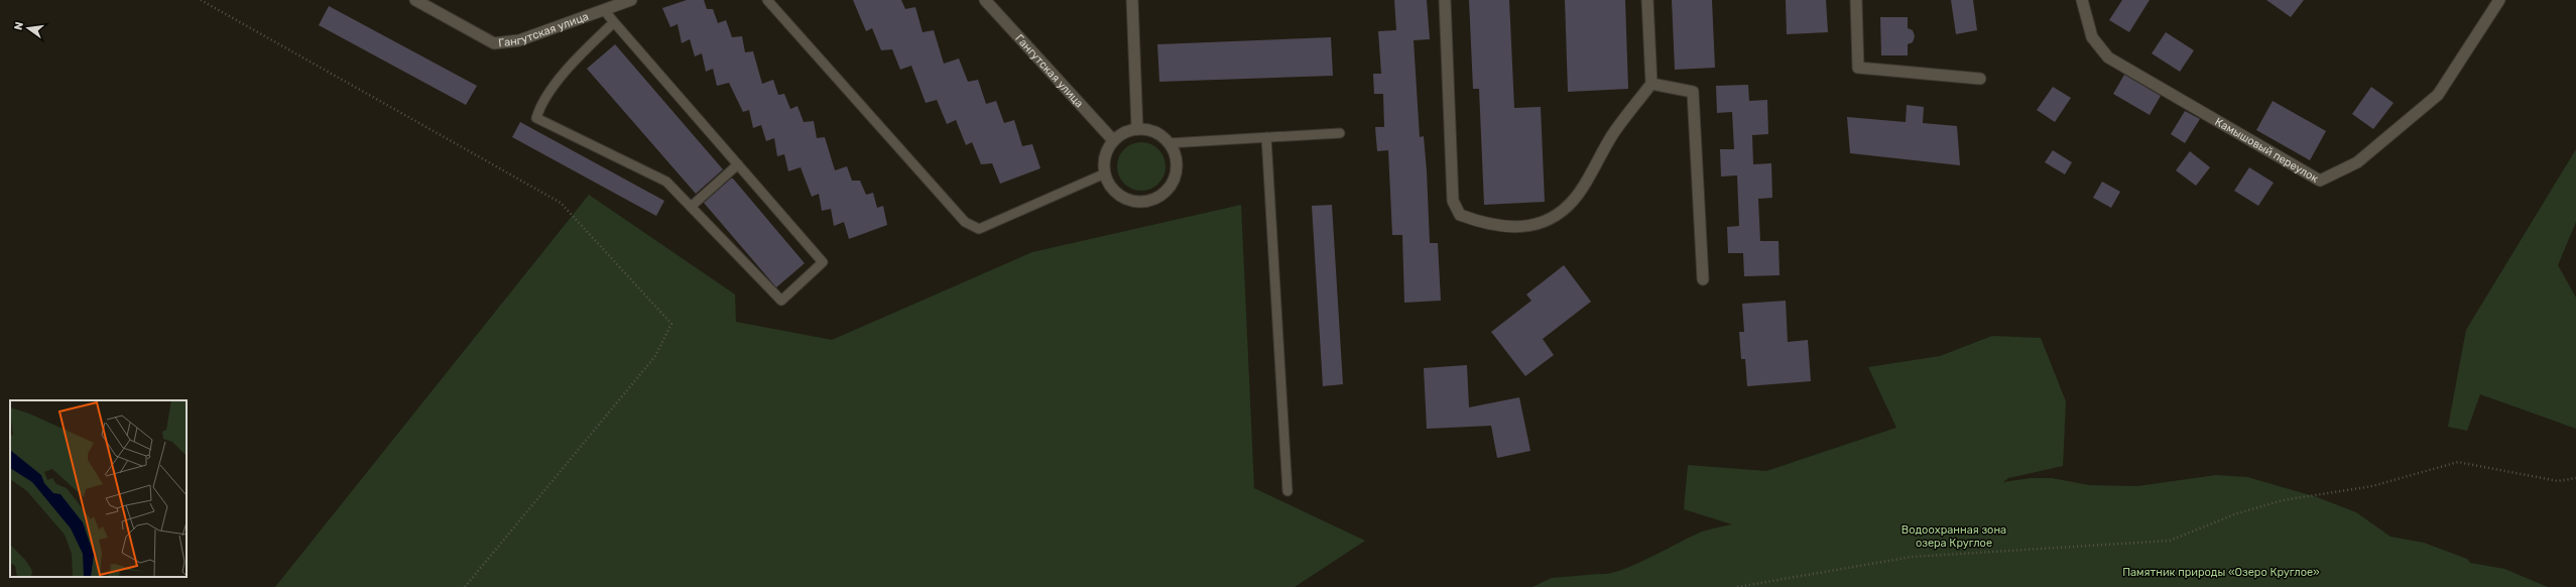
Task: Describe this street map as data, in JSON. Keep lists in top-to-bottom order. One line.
{"streets":{"street":["Гангутская улица","Камышовый переулок"]},"parks":["Водоохранная зона озера Круглое","Памятник природы «Озеро Круглое»"],"north":"left"}
